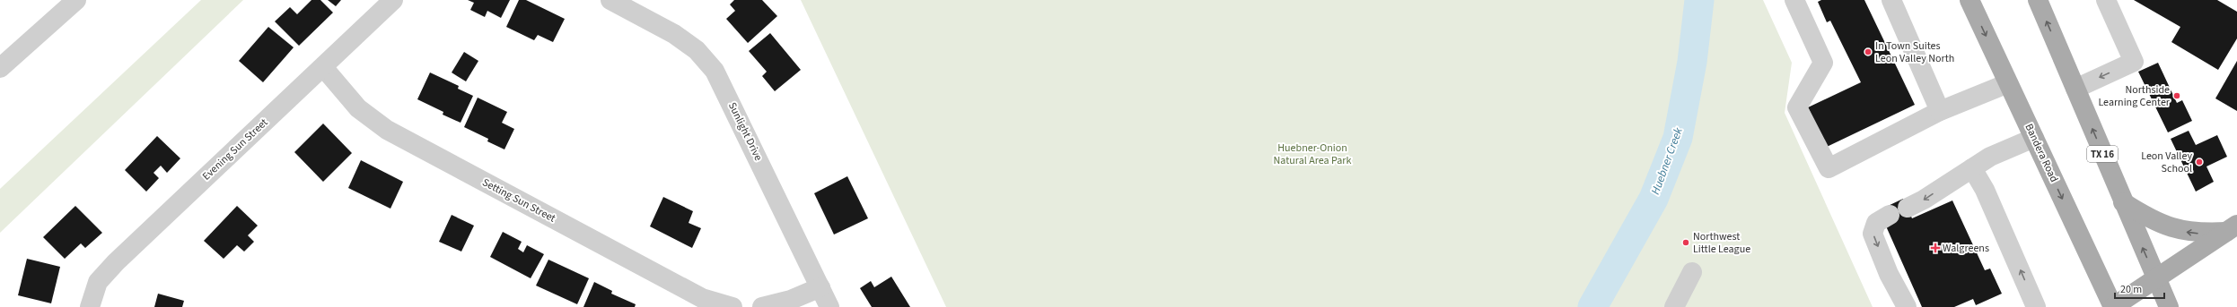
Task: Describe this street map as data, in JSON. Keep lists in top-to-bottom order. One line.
{"streets":{"main road":["Bandera Road","TX 16"],"street":["Sunlight Drive","Evening Sun Street","Setting Sun Street"]},"crossings":[["Evening Sun Street","Setting Sun Street"]],"water":["Huebner Creek"],"parks":["Huebner-Onion Natural Area Park"],"places":{"other":["In Town Suites Leon Valley North","Northside Learning Center","Leon Valley School","Northwest Little League"],"health":["Walgreens"]},"scale_bar":"20 m"}
